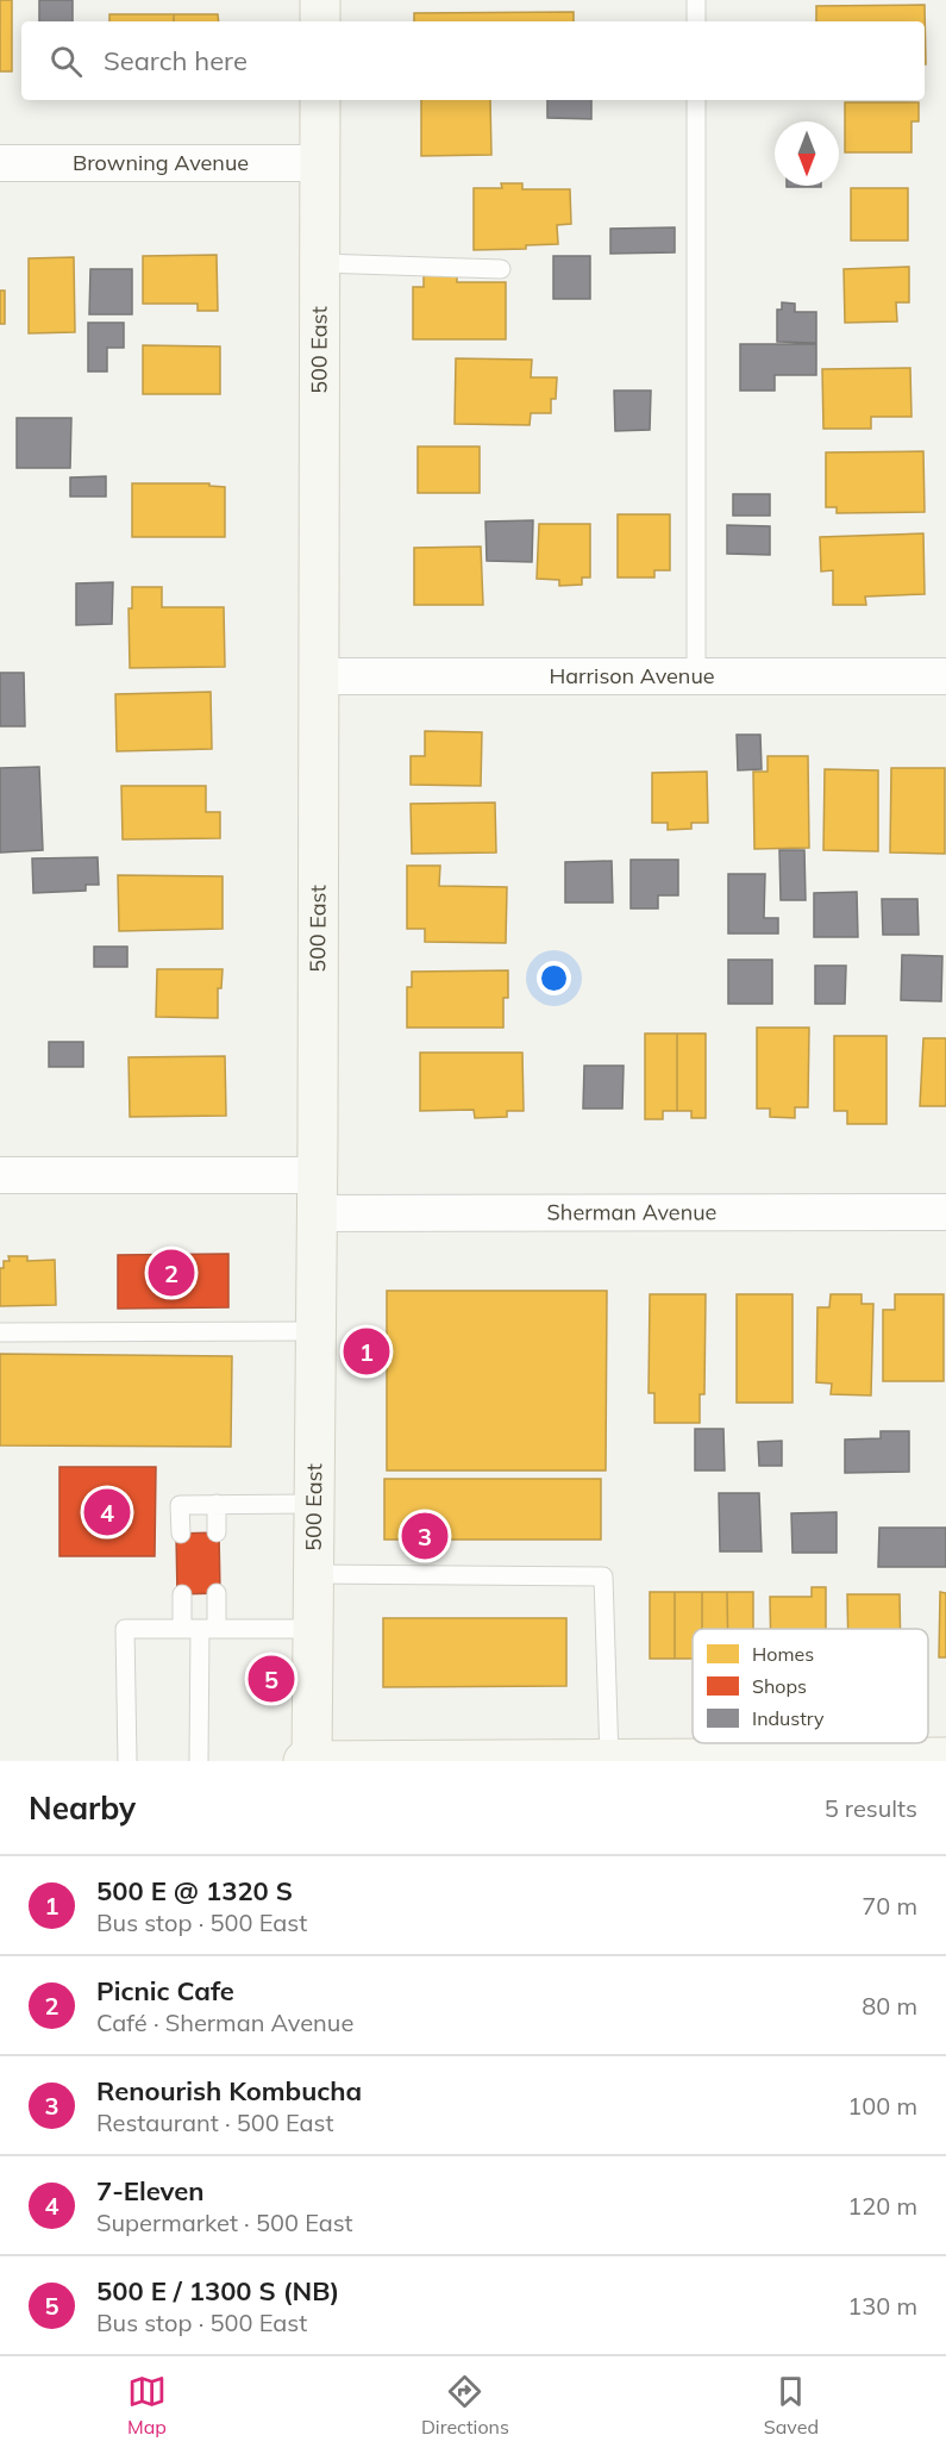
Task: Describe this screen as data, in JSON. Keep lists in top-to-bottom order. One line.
{"streets":{"street":["Browning Avenue","500 East","Harrison Avenue","Sherman Avenue"]},"crossings":[["Browning Avenue","500 East"],["500 East","Harrison Avenue"],["500 East","Sherman Avenue"]],"legend":["Homes","Shops","Industry"],"north":"bottom","page":{"search":"Search here","pins":["2","1","4","3","5"],"heading":["Nearby","5 results"],"list":[{"mark":"1","name":"500 E @ 1320 S","note":"Bus stop · 500 East","value":"70 m"},{"mark":"2","name":"Picnic Cafe","note":"Café · Sherman Avenue","value":"80 m"},{"mark":"3","name":"Renourish Kombucha","note":"Restaurant · 500 East","value":"100 m"},{"mark":"4","name":"7-Eleven","note":"Supermarket · 500 East","value":"120 m"},{"mark":"5","name":"500 E / 1300 S (NB)","note":"Bus stop · 500 East","value":"130 m"}],"nav":["Map","Directions","Saved"]}}
